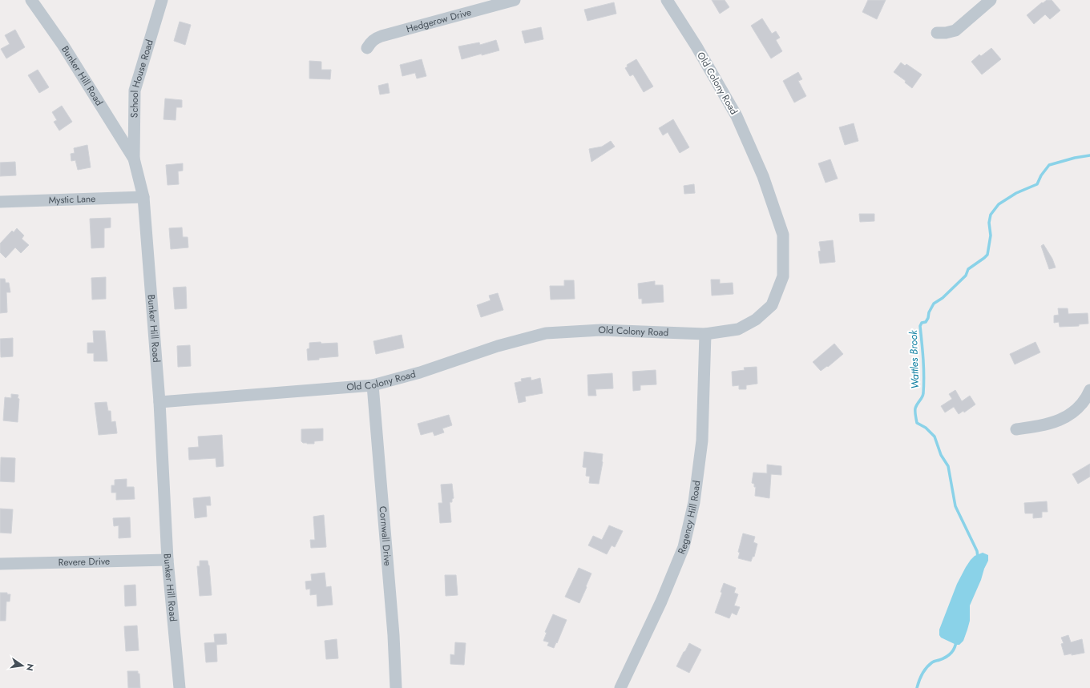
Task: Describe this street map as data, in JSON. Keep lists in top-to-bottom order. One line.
{"streets":{"street":["Hedgerow Drive","Bunker Hill Road","School House Road","Old Colony Road","Mystic Lane","Regency Hill Road","Cornwall Drive","Revere Drive"]},"crossings":[["Bunker Hill Road","School House Road"],["Bunker Hill Road","Old Colony Road"],["Bunker Hill Road","Mystic Lane"],["Bunker Hill Road","Revere Drive"],["Old Colony Road","Regency Hill Road"],["Old Colony Road","Cornwall Drive"]],"water":["Wattles Brook"],"north":"right"}
